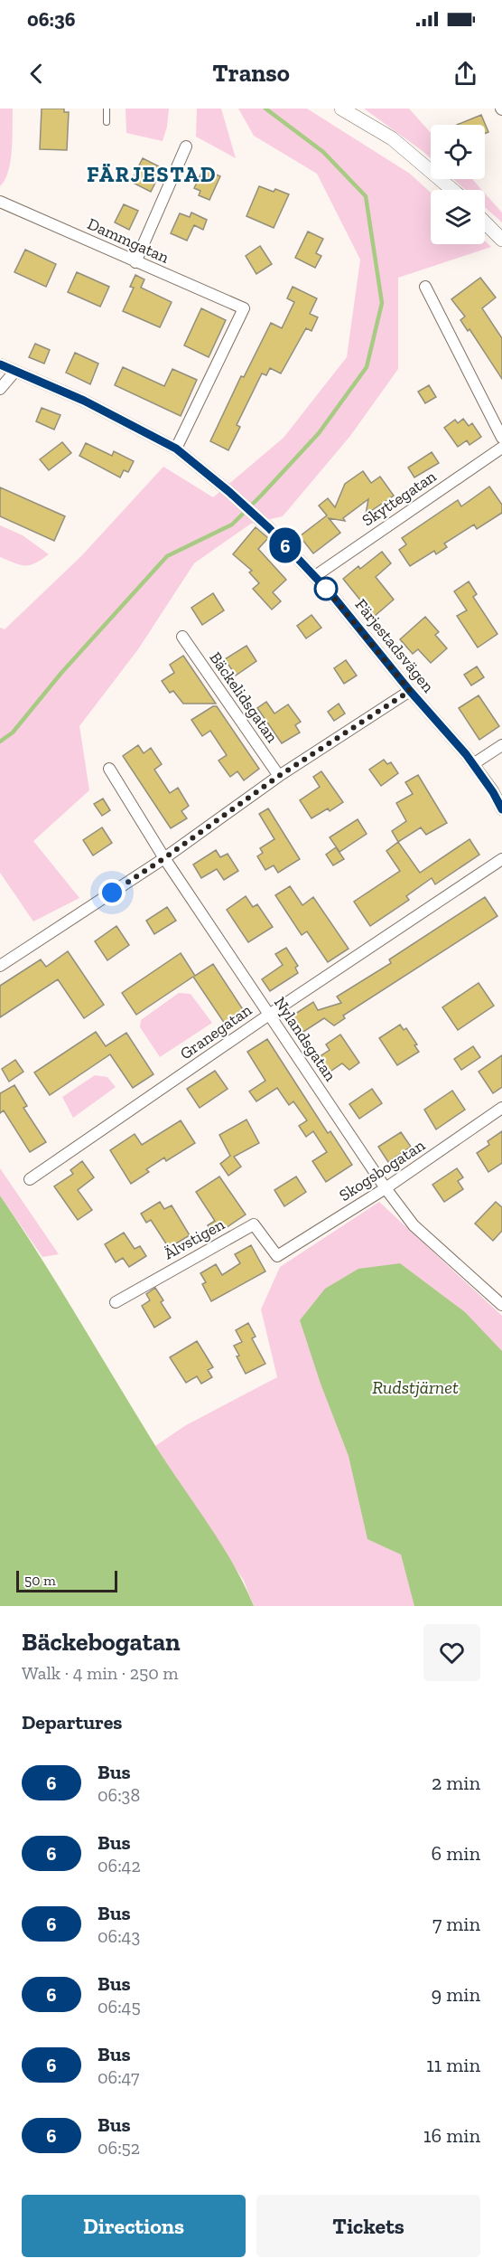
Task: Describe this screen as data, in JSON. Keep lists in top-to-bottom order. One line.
{"streets":{"street":["Dammgatan","Skyttegatan","Färjestadsvägen","Bäckelidsgatan","Granegatan","Nylandsgatan","Skogsbogatan","Älvstigen"]},"crossings":[["Dammgatan","Färjestadsvägen"],["Skyttegatan","Färjestadsvägen"],["Granegatan","Nylandsgatan"],["Nylandsgatan","Skogsbogatan"],["Skogsbogatan","Älvstigen"]],"districts":["FÄRJESTAD"],"water":["Rudstjärnet"],"lines":["bus line 6"],"scale_bar":"50 m","page":{"status":"06:36","header":"Transo","on_map":"6","scale":"50 m","heading":[["Bäckebogatan","Walk · 4 min · 250 m"],"Departures"],"list":[{"mark":"6","name":"Bus","note":"06:38","value":"2 min"},{"mark":"6","name":"Bus","note":"06:42","value":"6 min"},{"mark":"6","name":"Bus","note":"06:43","value":"7 min"},{"mark":"6","name":"Bus","note":"06:45","value":"9 min"},{"mark":"6","name":"Bus","note":"06:47","value":"11 min"},{"mark":"6","name":"Bus","note":"06:52","value":"16 min"}],"buttons":["Directions","Tickets"]}}
